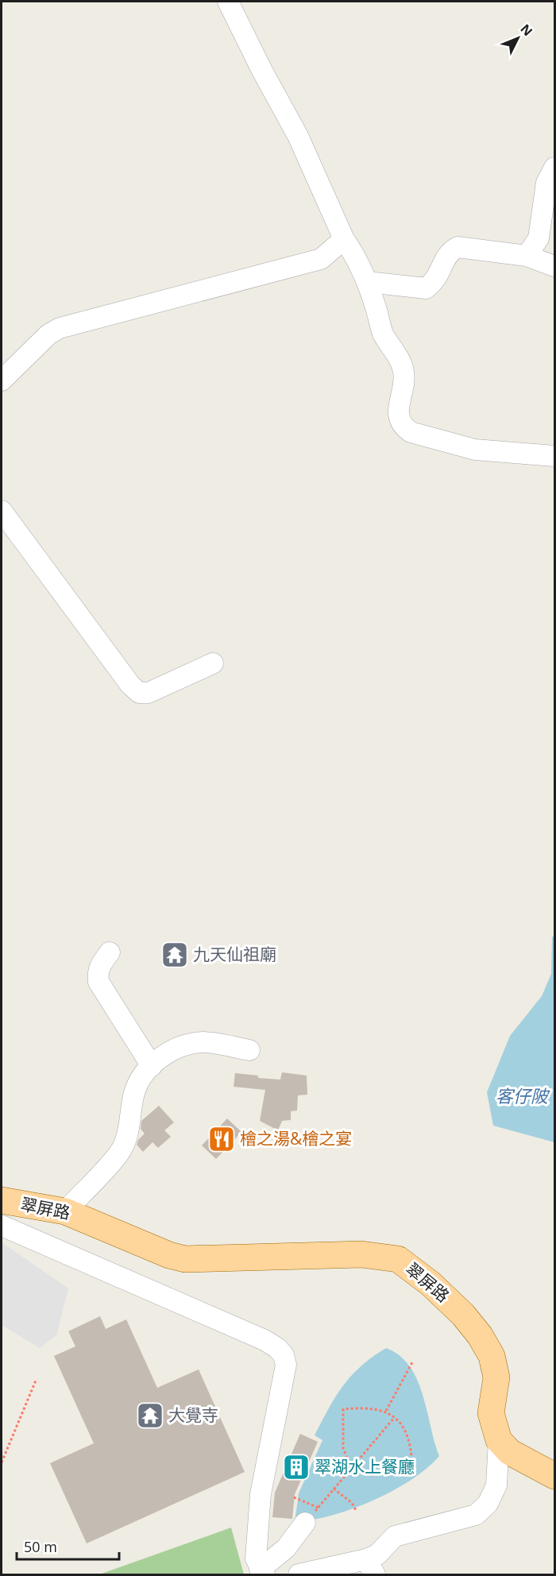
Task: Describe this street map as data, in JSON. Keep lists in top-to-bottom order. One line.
{"streets":{"main road":["翠屏路"]},"water":["客仔陂"],"places":{"temple":["九天仙祖廟","大覺寺"],"restaurant":["檜之湯&檜之宴"],"building":["翠湖水上餐廳"]},"scale_bar":"50 m","north":"top right"}
